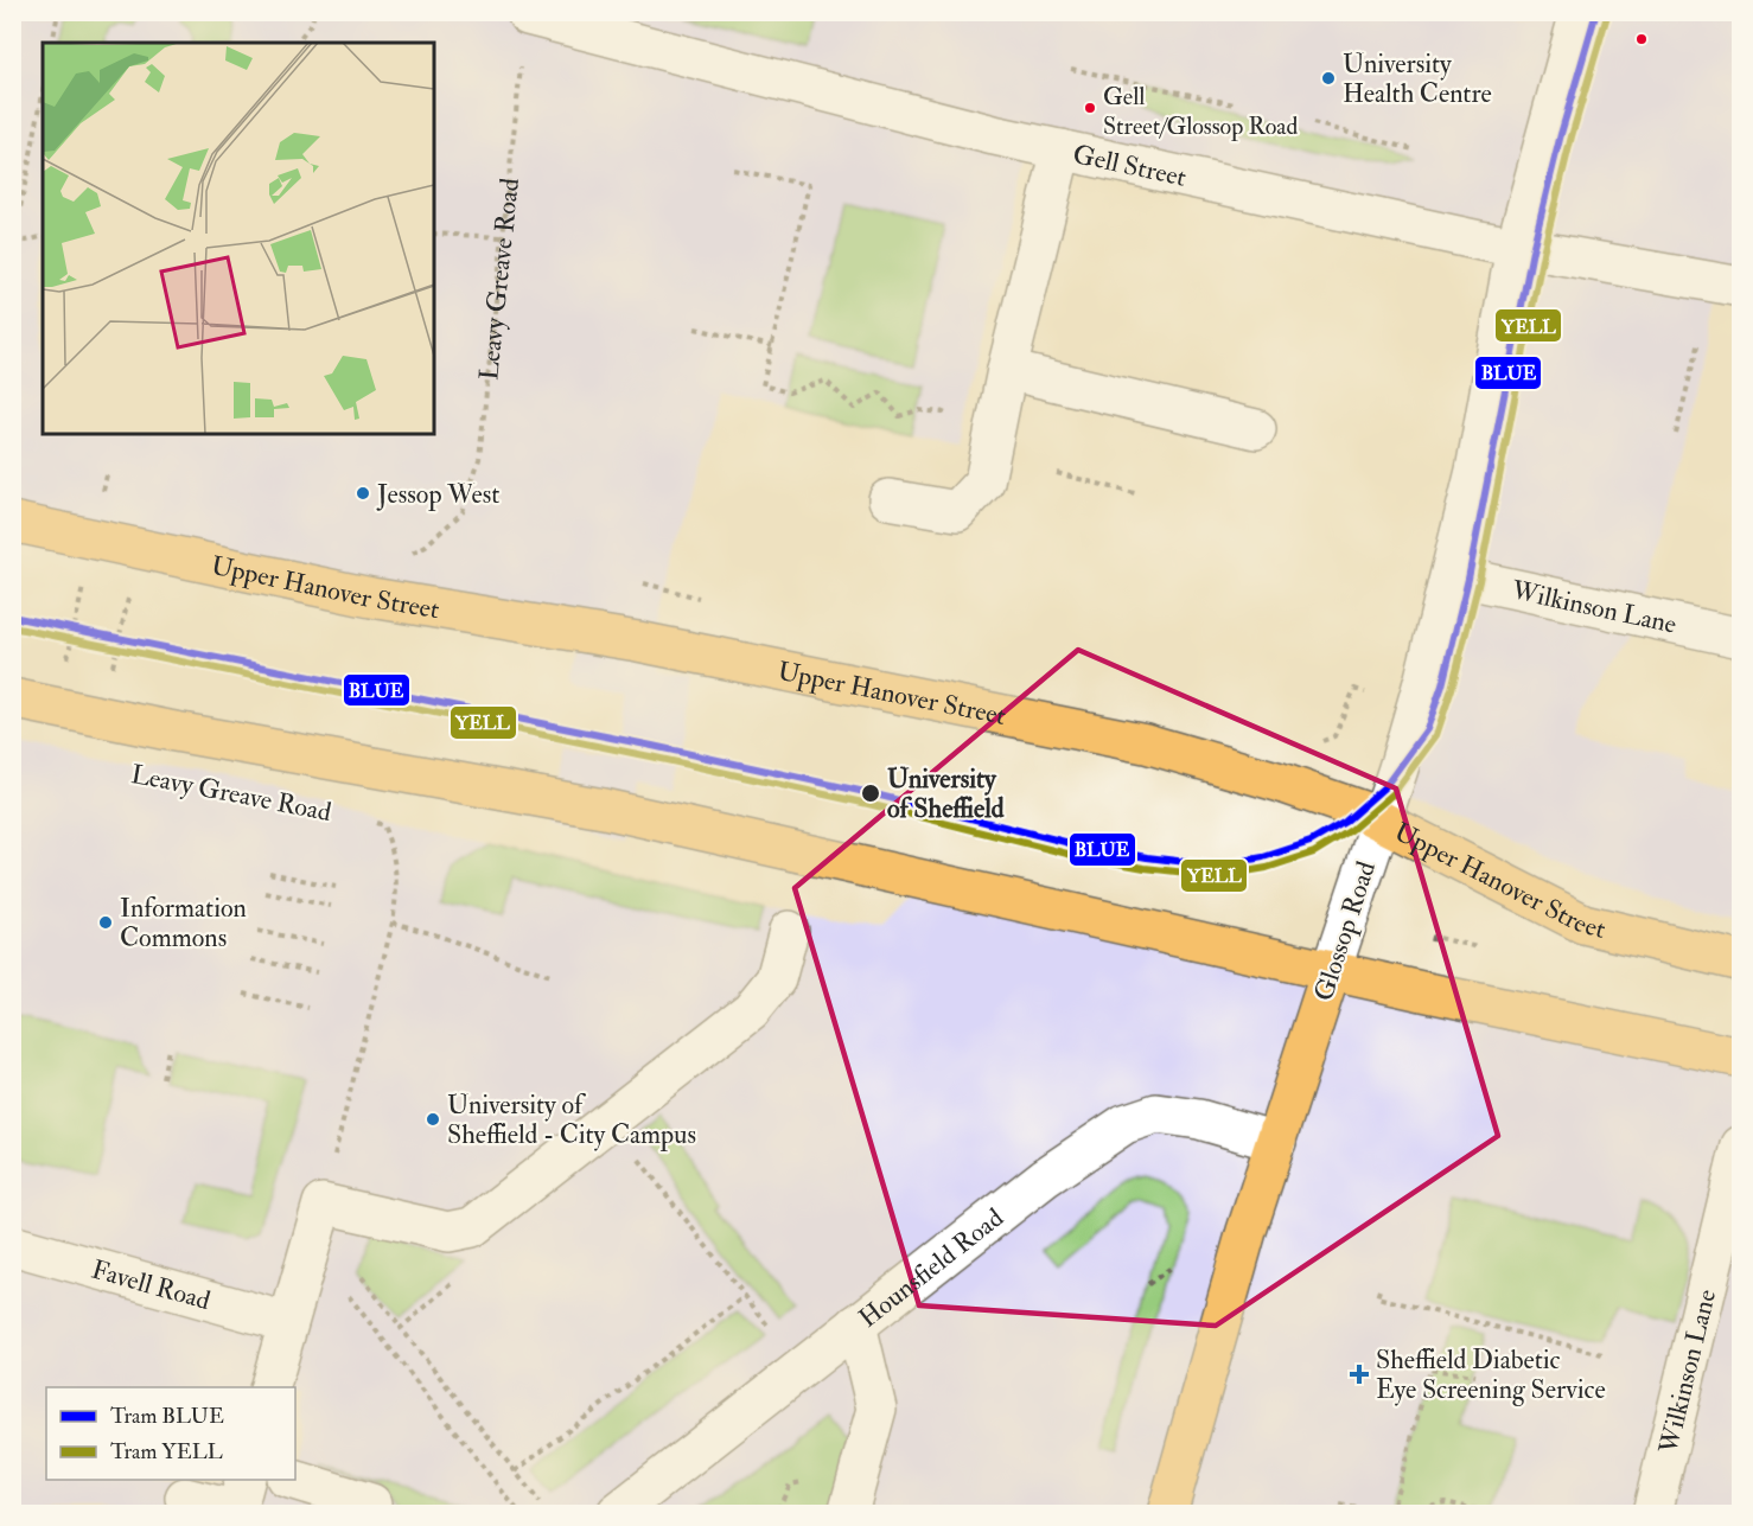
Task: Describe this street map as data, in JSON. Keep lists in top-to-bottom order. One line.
{"streets":{"main road":["Upper Hanover Street","Glossop Road"],"street":["Gell Street","Wilkinson Lane","Hounsfield Road","Favell Road"],"path":["Leavy Greave Road"]},"crossings":[["Gell Street","Leavy Greave Road"],["Gell Street","Glossop Road"],["Upper Hanover Street","Glossop Road"],["Wilkinson Lane","Glossop Road"],["Glossop Road","Hounsfield Road"]],"places":{"other":["University Health Centre","Gell Street/Glossop Road","Jessop West","University of Sheffield","Information Commons","University of Sheffield - City Campus"],"health":["Sheffield Diabetic Eye Screening Service"]},"lines":["tram line BLUE","tram line YELL"],"legend":["Tram BLUE","Tram YELL"]}
